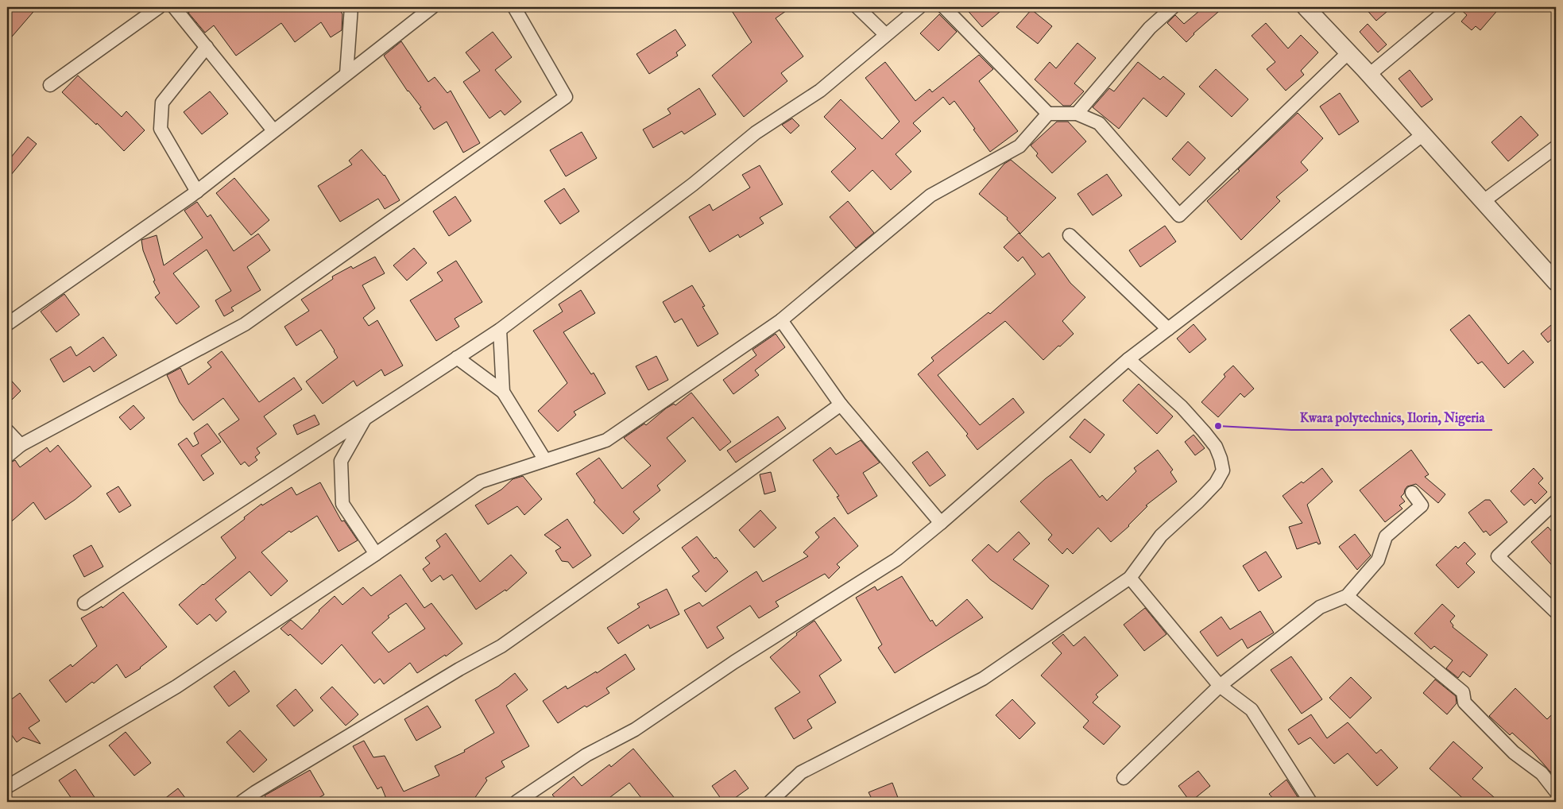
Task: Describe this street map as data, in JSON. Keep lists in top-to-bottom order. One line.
{"places":["Kwara polytechnics, Ilorin, Nigeria"]}
